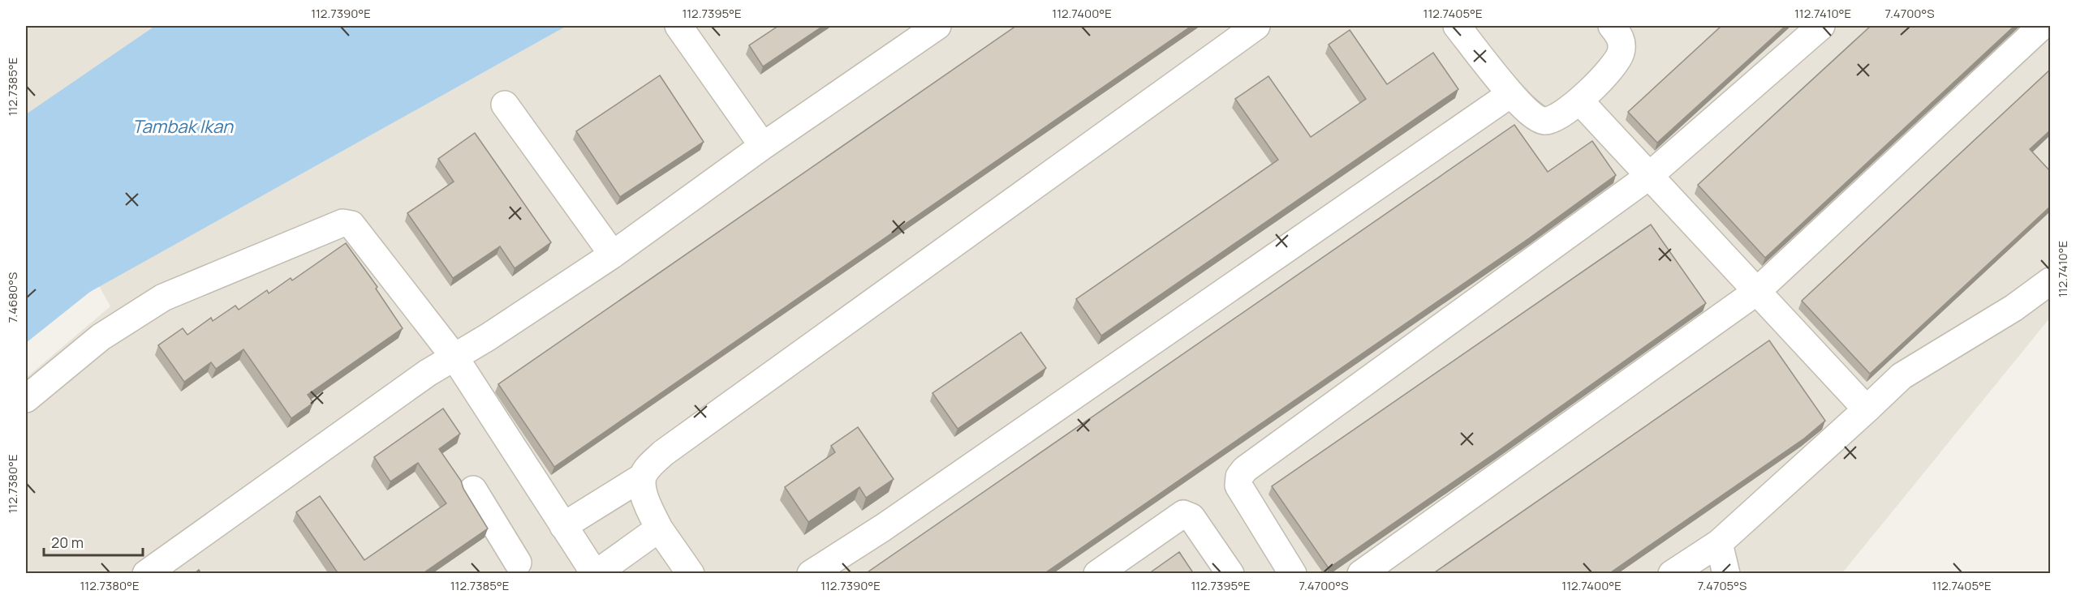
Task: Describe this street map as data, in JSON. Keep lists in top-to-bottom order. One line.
{"water":["Tambak Ikan"],"scale_bar":"20 m","coordinates":["112.7390°E","112.7395°E","112.7400°E","112.7405°E","112.7410°E","7.4700°S","112.7385°E","7.4680°S","112.7380°E","7.4705°S"]}
